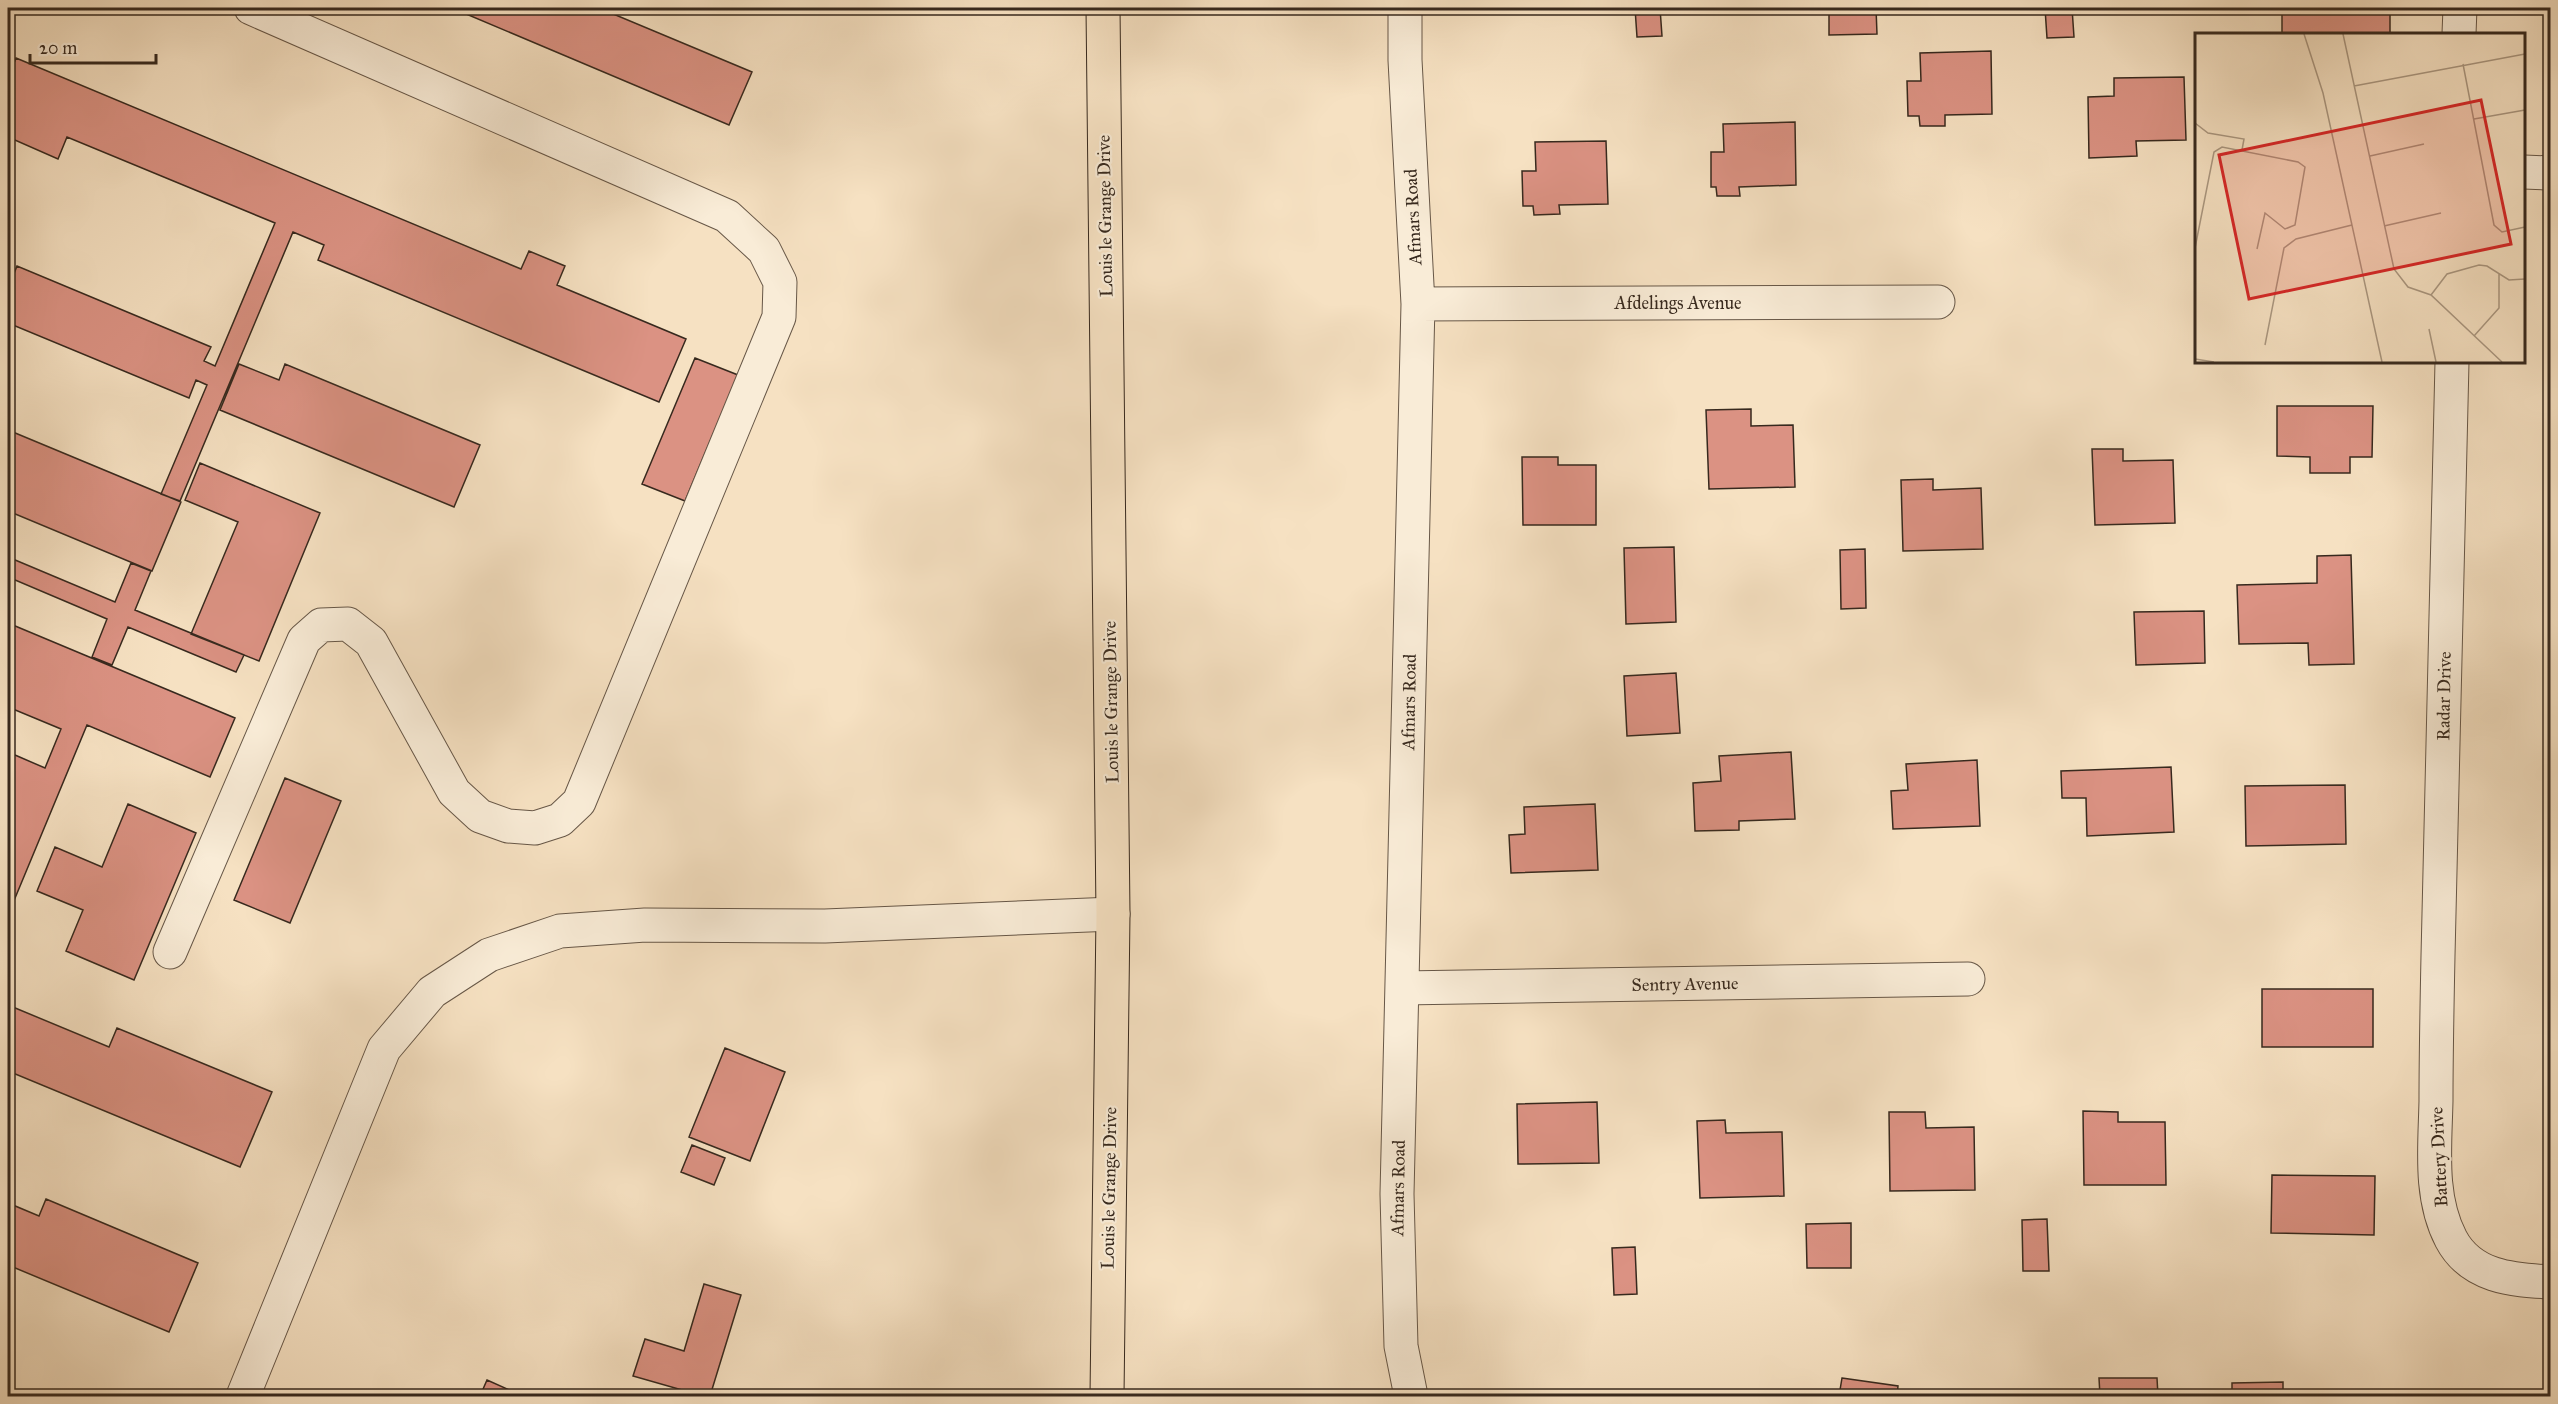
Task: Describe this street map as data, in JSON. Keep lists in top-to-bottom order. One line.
{"streets":{"main road":["Louis le Grange Drive"],"street":["Afmars Road","Afdelings Avenue","Radar Drive","Sentry Avenue","Battery Drive"]},"crossings":[["Afmars Road","Afdelings Avenue"],["Afmars Road","Sentry Avenue"],["Radar Drive","Battery Drive"]],"scale_bar":"20 m"}
